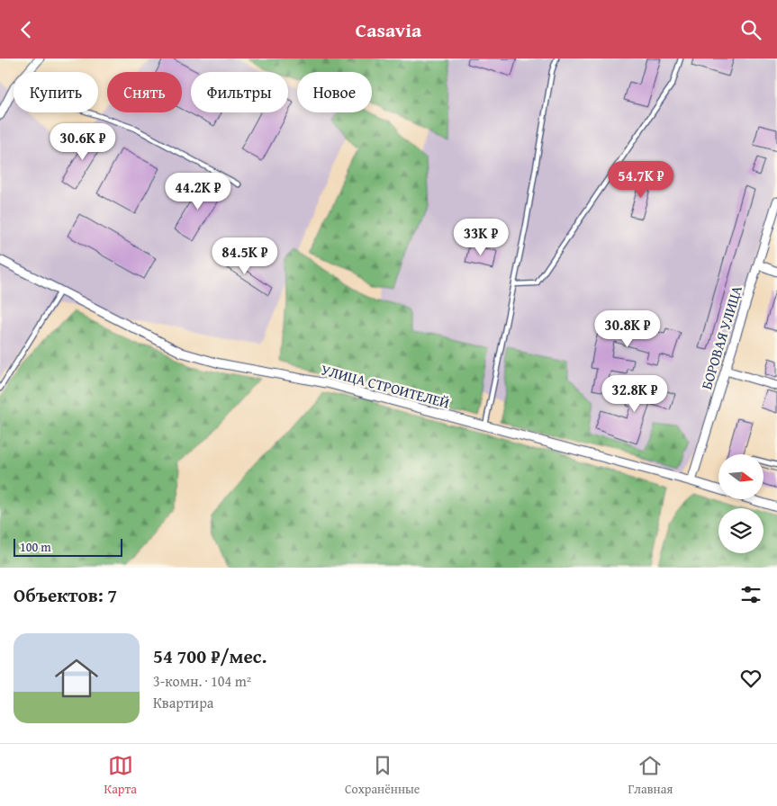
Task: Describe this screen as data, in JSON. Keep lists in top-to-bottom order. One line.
{"streets":{"street":["БОРОВАЯ УЛИЦА","УЛИЦА СТРОИТЕЛЕЙ"]},"crossings":[["БОРОВАЯ УЛИЦА","УЛИЦА СТРОИТЕЛЕЙ"]],"scale_bar":"100 m","north":"right","page":{"header":"Casavia","chip":["Купить","Снять","Фильтры","Новое"],"price":["30.6K ₽","54.7K ₽","44.2K ₽","33K ₽","84.5K ₽","30.8K ₽","32.8K ₽"],"scale":"100 m","heading":"Объектов: 7","list":[{"name":"54 700 ₽/мес.","note":"3-комн. · 104 m² · Квартира"}],"tabs":["Карта","Сохранённые","Главная"]}}
